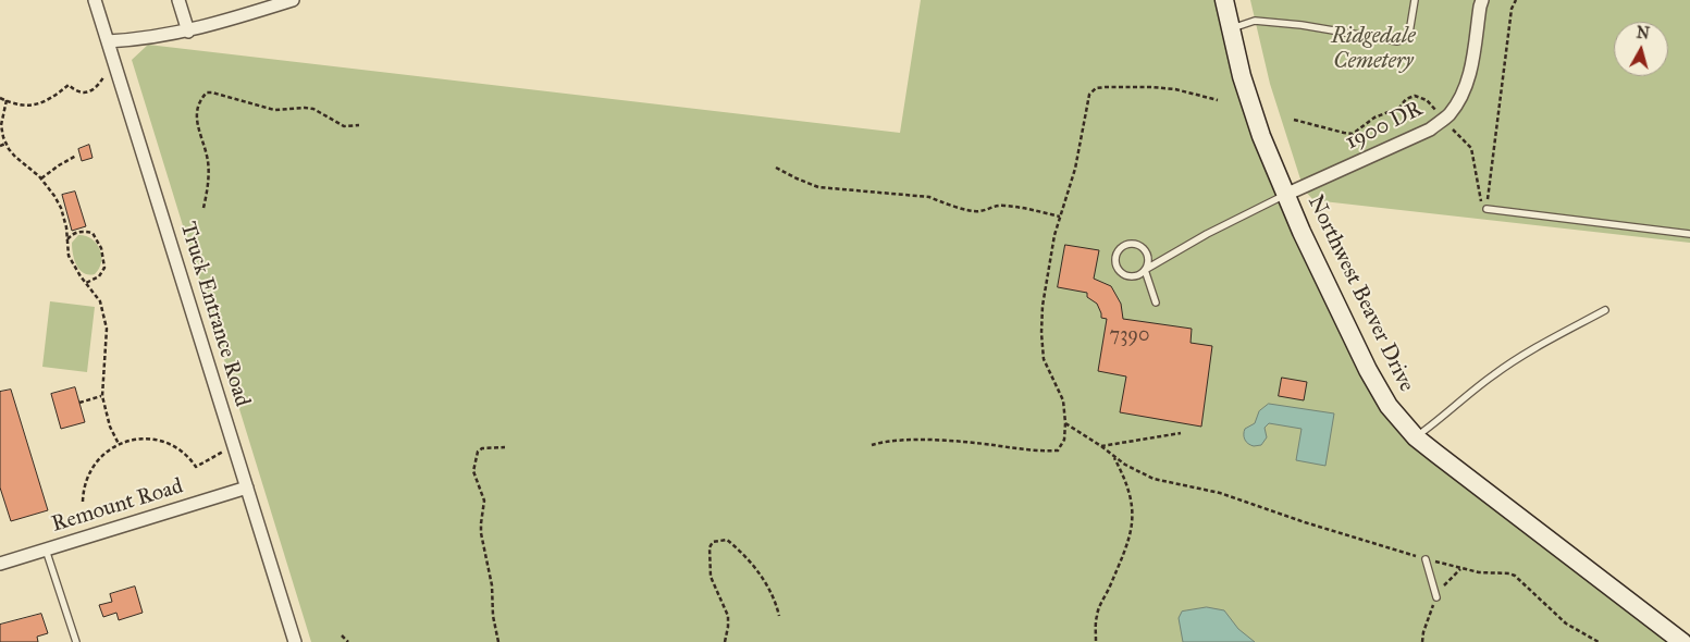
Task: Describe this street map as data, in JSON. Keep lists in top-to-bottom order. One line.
{"streets":{"main road":["Northwest Beaver Drive"],"street":["1900 DR","Truck Entrance Road","Remount Road"]},"crossings":[["1900 DR","Northwest Beaver Drive"],["Truck Entrance Road","Remount Road"]],"parks":["Ridgedale Cemetery"],"house_numbers":["7390"],"north":"top"}
